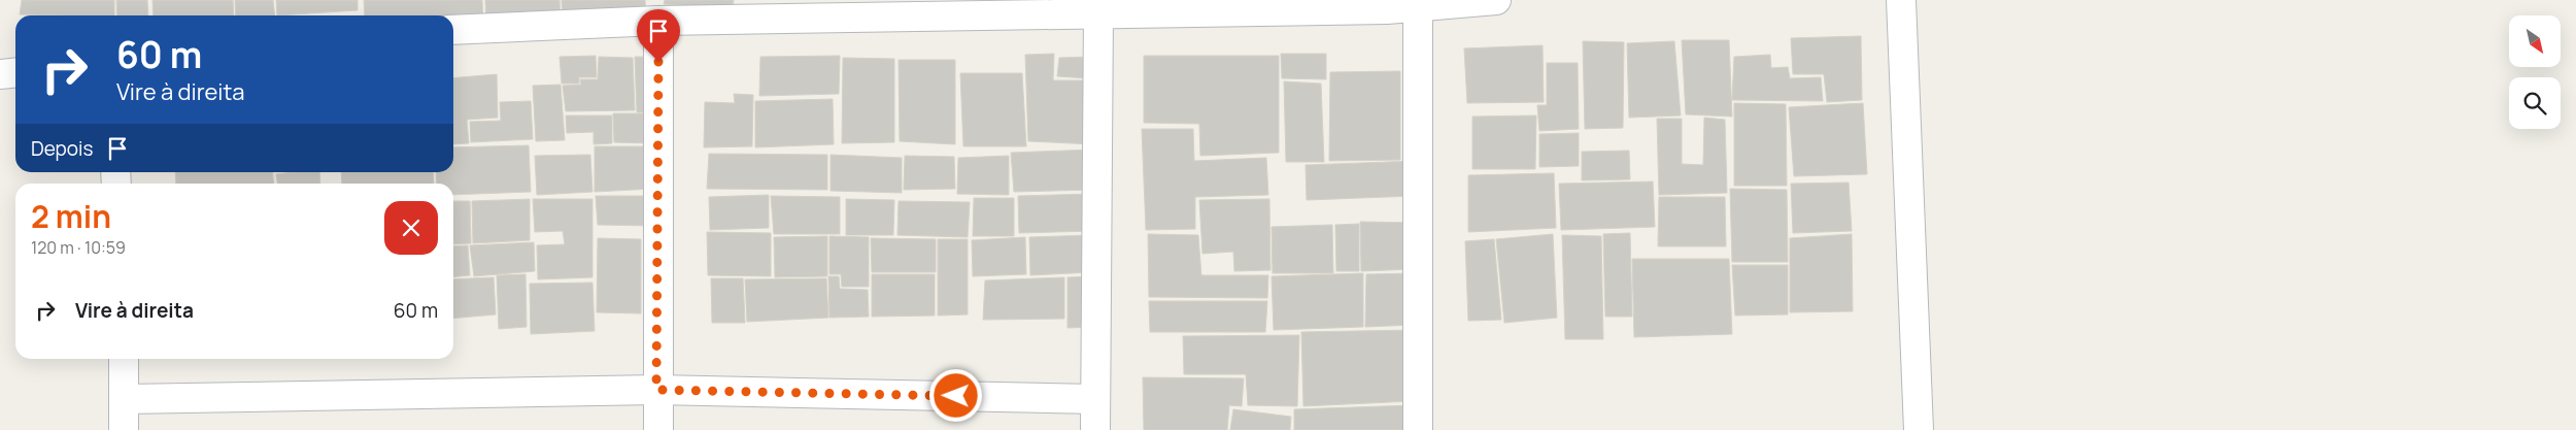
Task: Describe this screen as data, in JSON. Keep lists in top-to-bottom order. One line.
{"north":"bottom right","page":{"turn":["60 m","Vire à direita"],"then":"Depois","heading":["2 min","120 m · 10:59"],"list":[{"name":"Vire à direita","value":"60 m"}]}}
